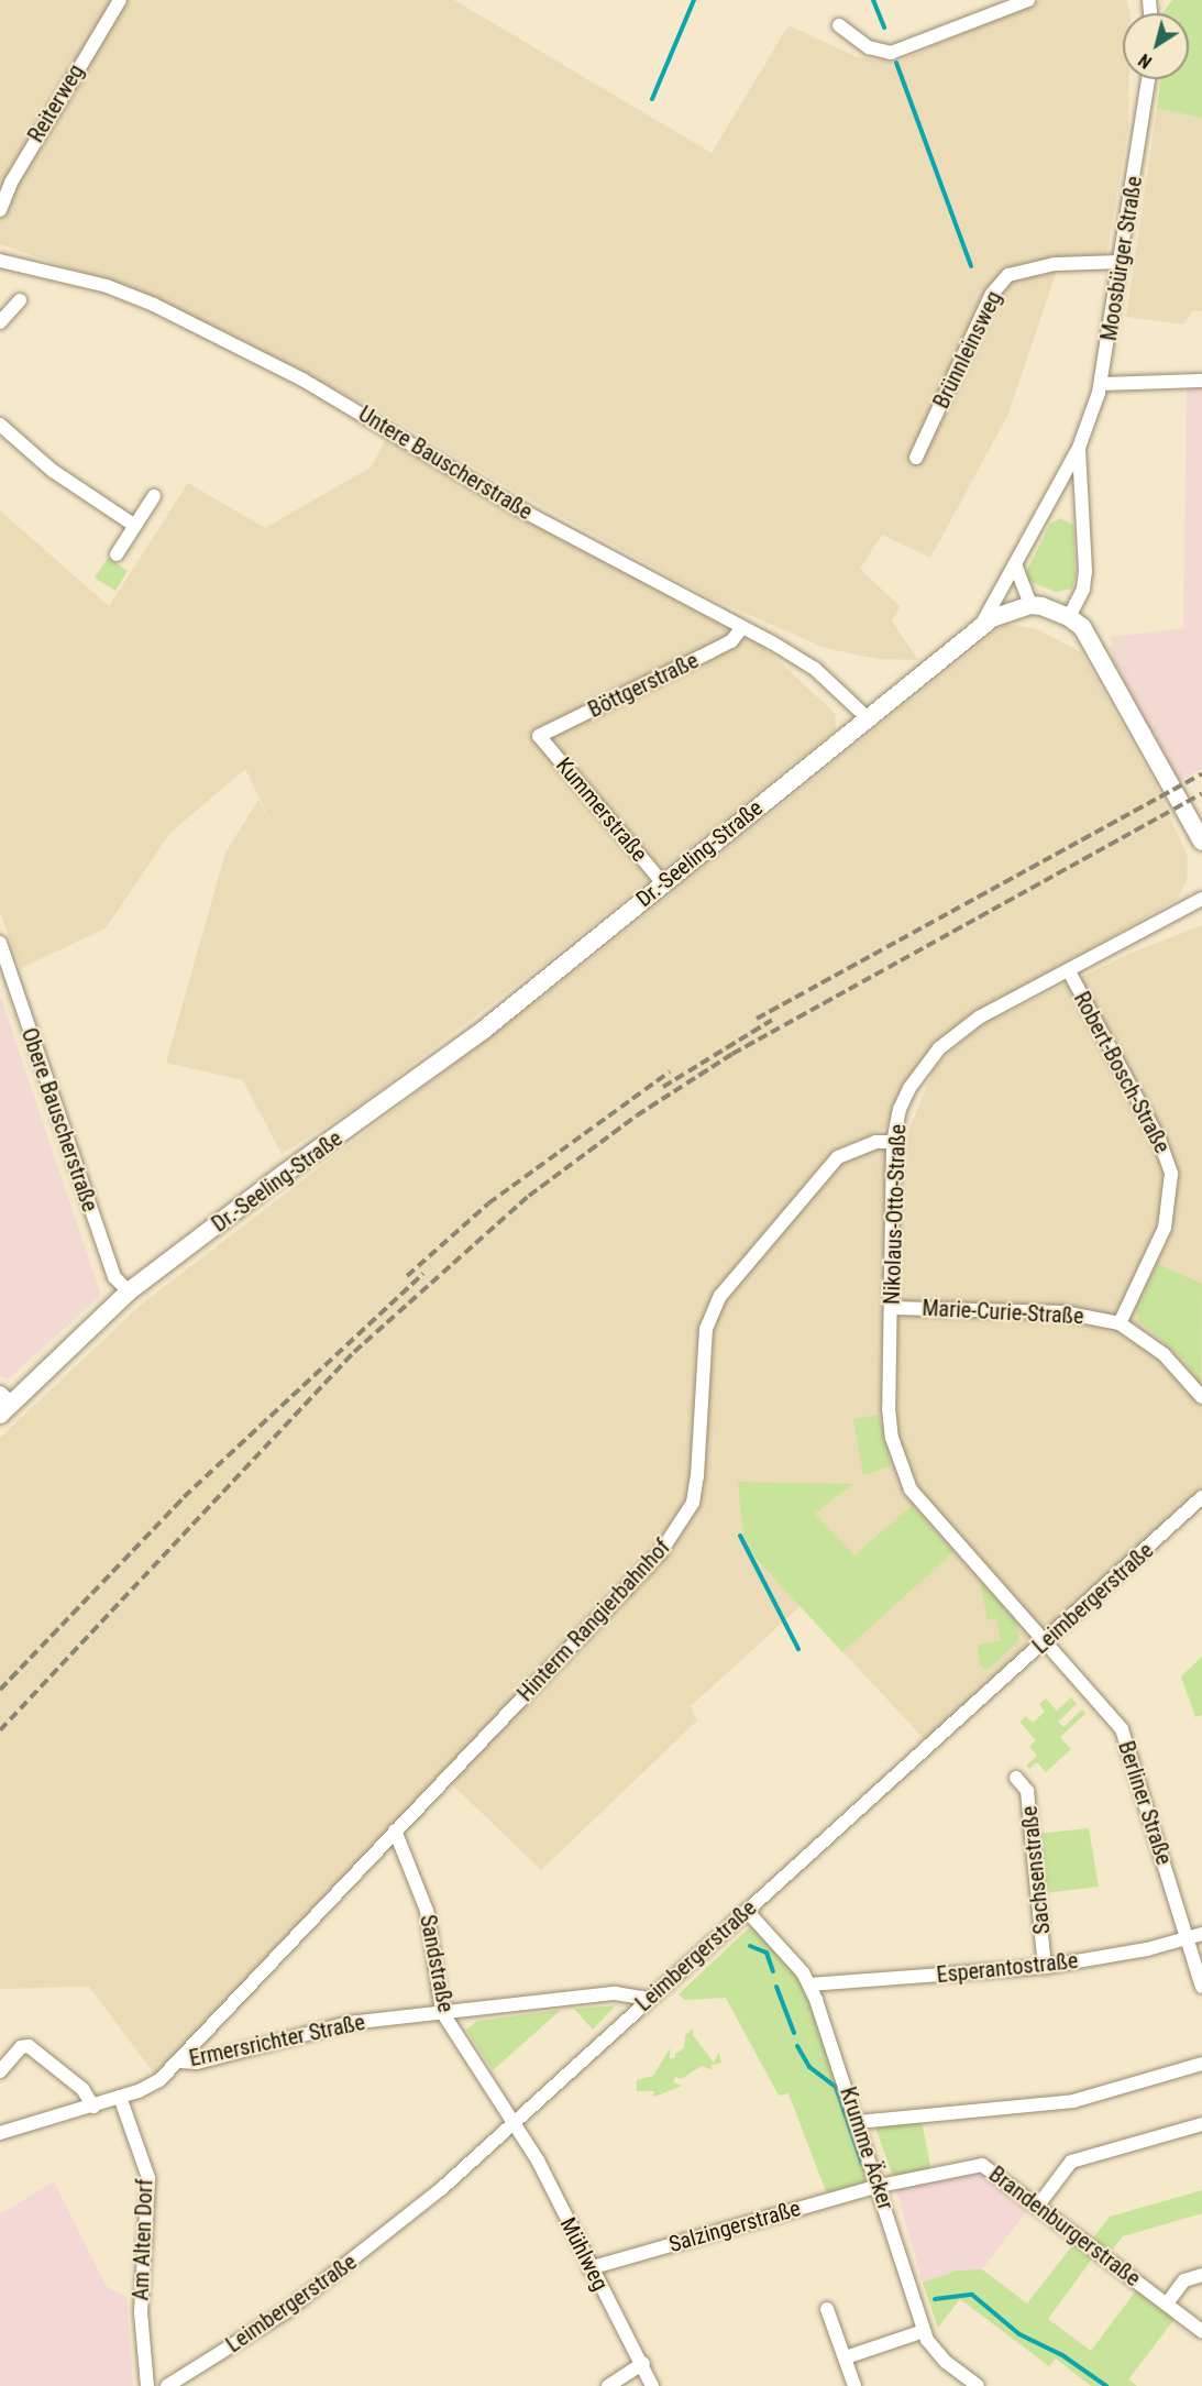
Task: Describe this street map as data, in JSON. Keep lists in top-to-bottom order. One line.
{"streets":{"main road":["Dr.-Seeling-Straße"],"street":["Reiterweg","Moosbürger Straße","Brünnleinsweg","Untere Bauscherstraße","Böttgerstraße","Kummerstraße","Robert-Bosch-Straße","Obere Bauscherstraße","Nikolaus-Otto-Straße","Marie-Curie-Straße","Leimbergerstraße","Hinterm Rangierbahnhof","Berliner Straße","Sachsenstraße","Sandstraße","Esperantostraße","Ermersrichter Straße","Krumme Äcker","Salzingerstraße","Brandenburgerstraße","Am Alten Dorf","Mühlweg"]},"crossings":[["Moosbürger Straße","Brünnleinsweg"],["Moosbürger Straße","Dr.-Seeling-Straße"],["Untere Bauscherstraße","Böttgerstraße"],["Untere Bauscherstraße","Dr.-Seeling-Straße"],["Böttgerstraße","Kummerstraße"],["Kummerstraße","Dr.-Seeling-Straße"],["Dr.-Seeling-Straße","Obere Bauscherstraße"],["Robert-Bosch-Straße","Nikolaus-Otto-Straße"],["Robert-Bosch-Straße","Marie-Curie-Straße"],["Nikolaus-Otto-Straße","Marie-Curie-Straße"],["Nikolaus-Otto-Straße","Leimbergerstraße"],["Nikolaus-Otto-Straße","Hinterm Rangierbahnhof"],["Nikolaus-Otto-Straße","Berliner Straße"],["Leimbergerstraße","Berliner Straße"],["Leimbergerstraße","Sandstraße"],["Leimbergerstraße","Ermersrichter Straße"],["Leimbergerstraße","Krumme Äcker"],["Leimbergerstraße","Mühlweg"],["Hinterm Rangierbahnhof","Sandstraße"],["Hinterm Rangierbahnhof","Ermersrichter Straße"],["Berliner Straße","Esperantostraße"],["Sachsenstraße","Esperantostraße"],["Sandstraße","Ermersrichter Straße"],["Sandstraße","Mühlweg"],["Esperantostraße","Krumme Äcker"],["Ermersrichter Straße","Am Alten Dorf"],["Krumme Äcker","Salzingerstraße"],["Krumme Äcker","Brandenburgerstraße"],["Salzingerstraße","Brandenburgerstraße"],["Salzingerstraße","Mühlweg"]],"north":"bottom left"}
